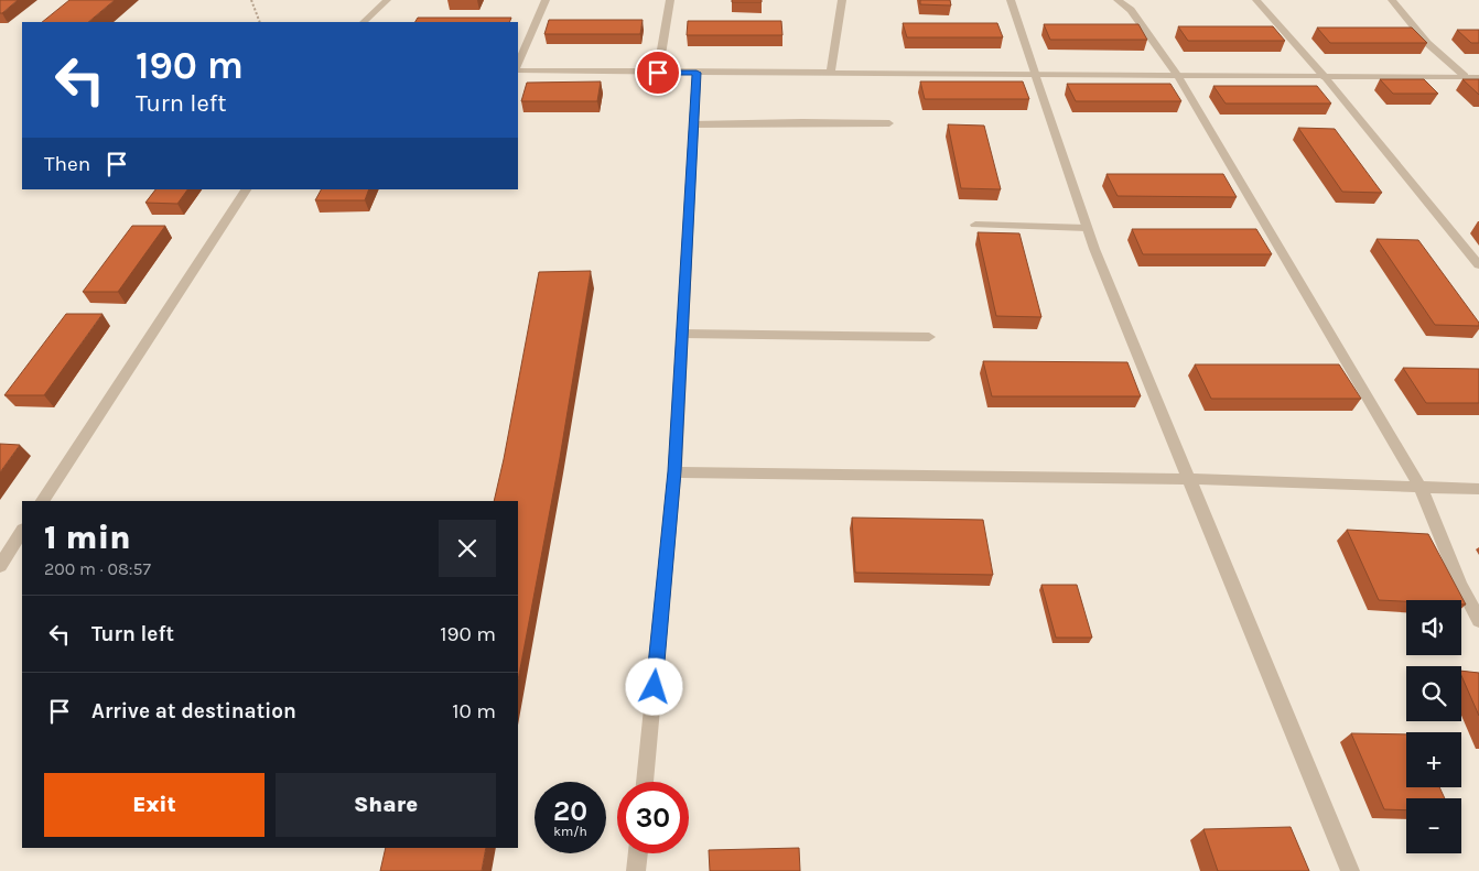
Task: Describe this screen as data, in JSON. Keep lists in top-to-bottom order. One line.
{"page":{"turn":["190 m","Turn left"],"then":"Then","heading":["1 min","200 m · 08:57"],"list":[{"name":"Turn left","value":"190 m"},{"name":"Arrive at destination","value":"10 m"}],"map_buttons":["+","−"],"buttons":["Exit","Share"],"speed":"20 km/h","limit":"30"}}
